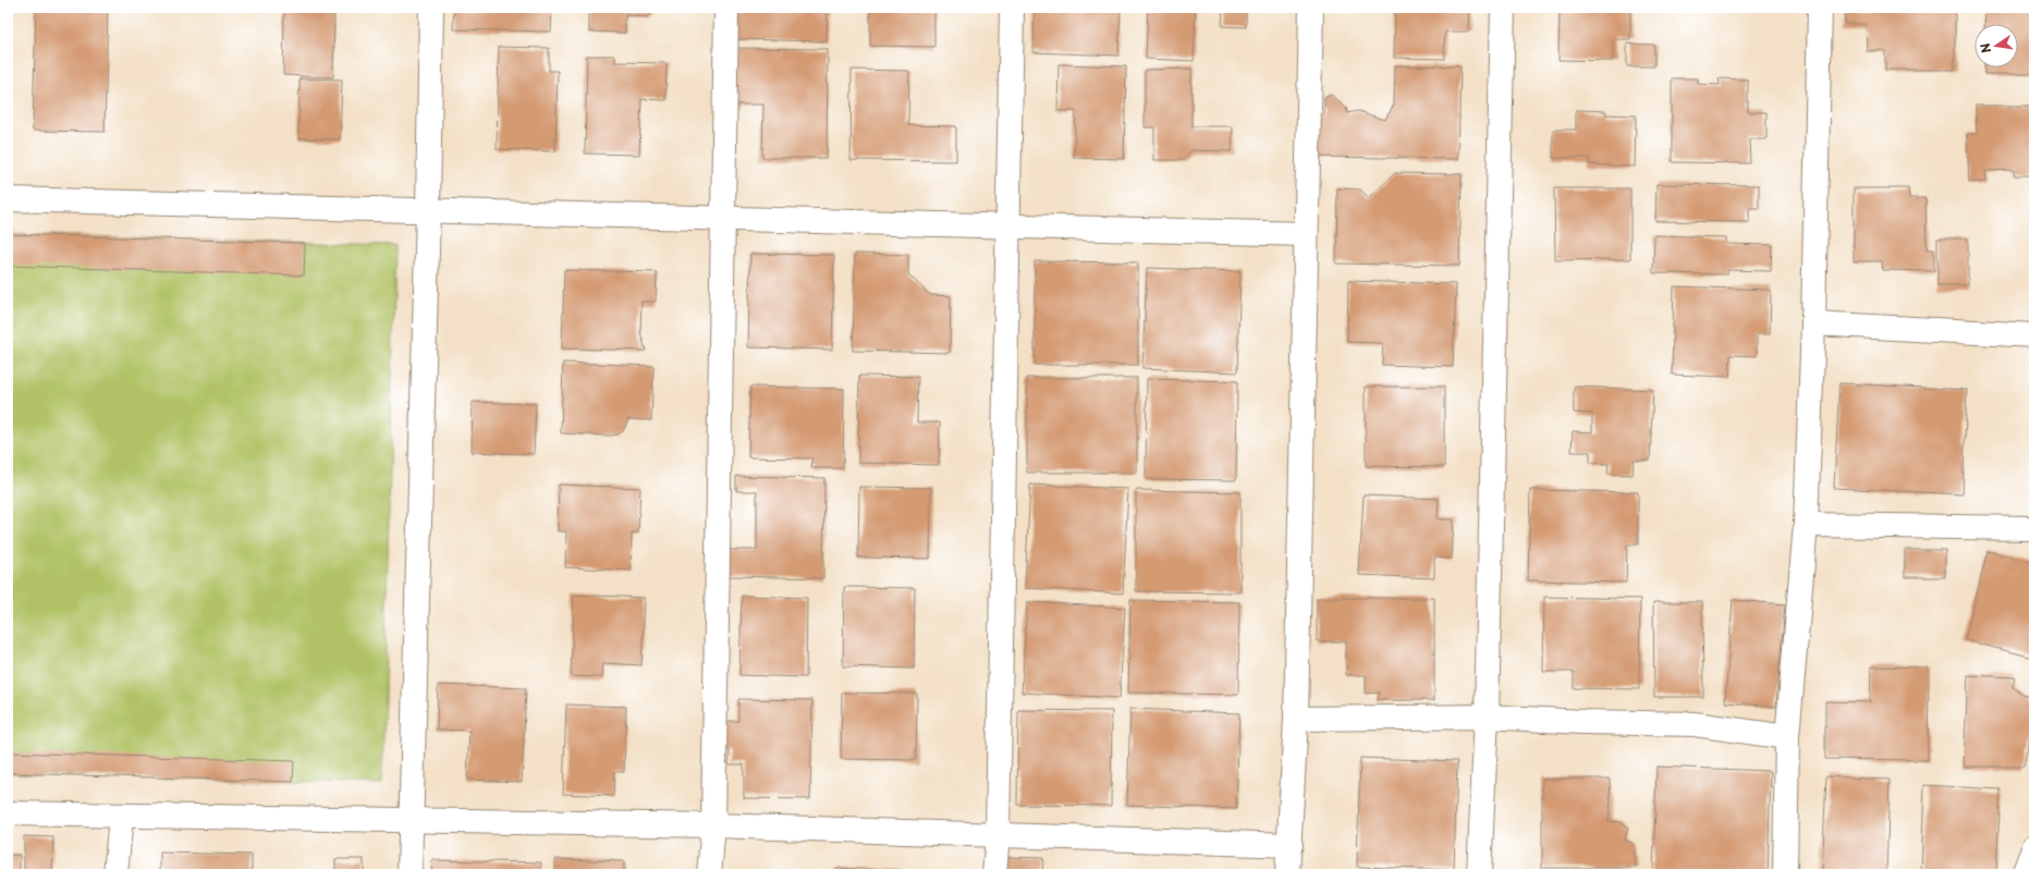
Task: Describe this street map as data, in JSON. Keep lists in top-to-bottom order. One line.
{"north":"left"}
